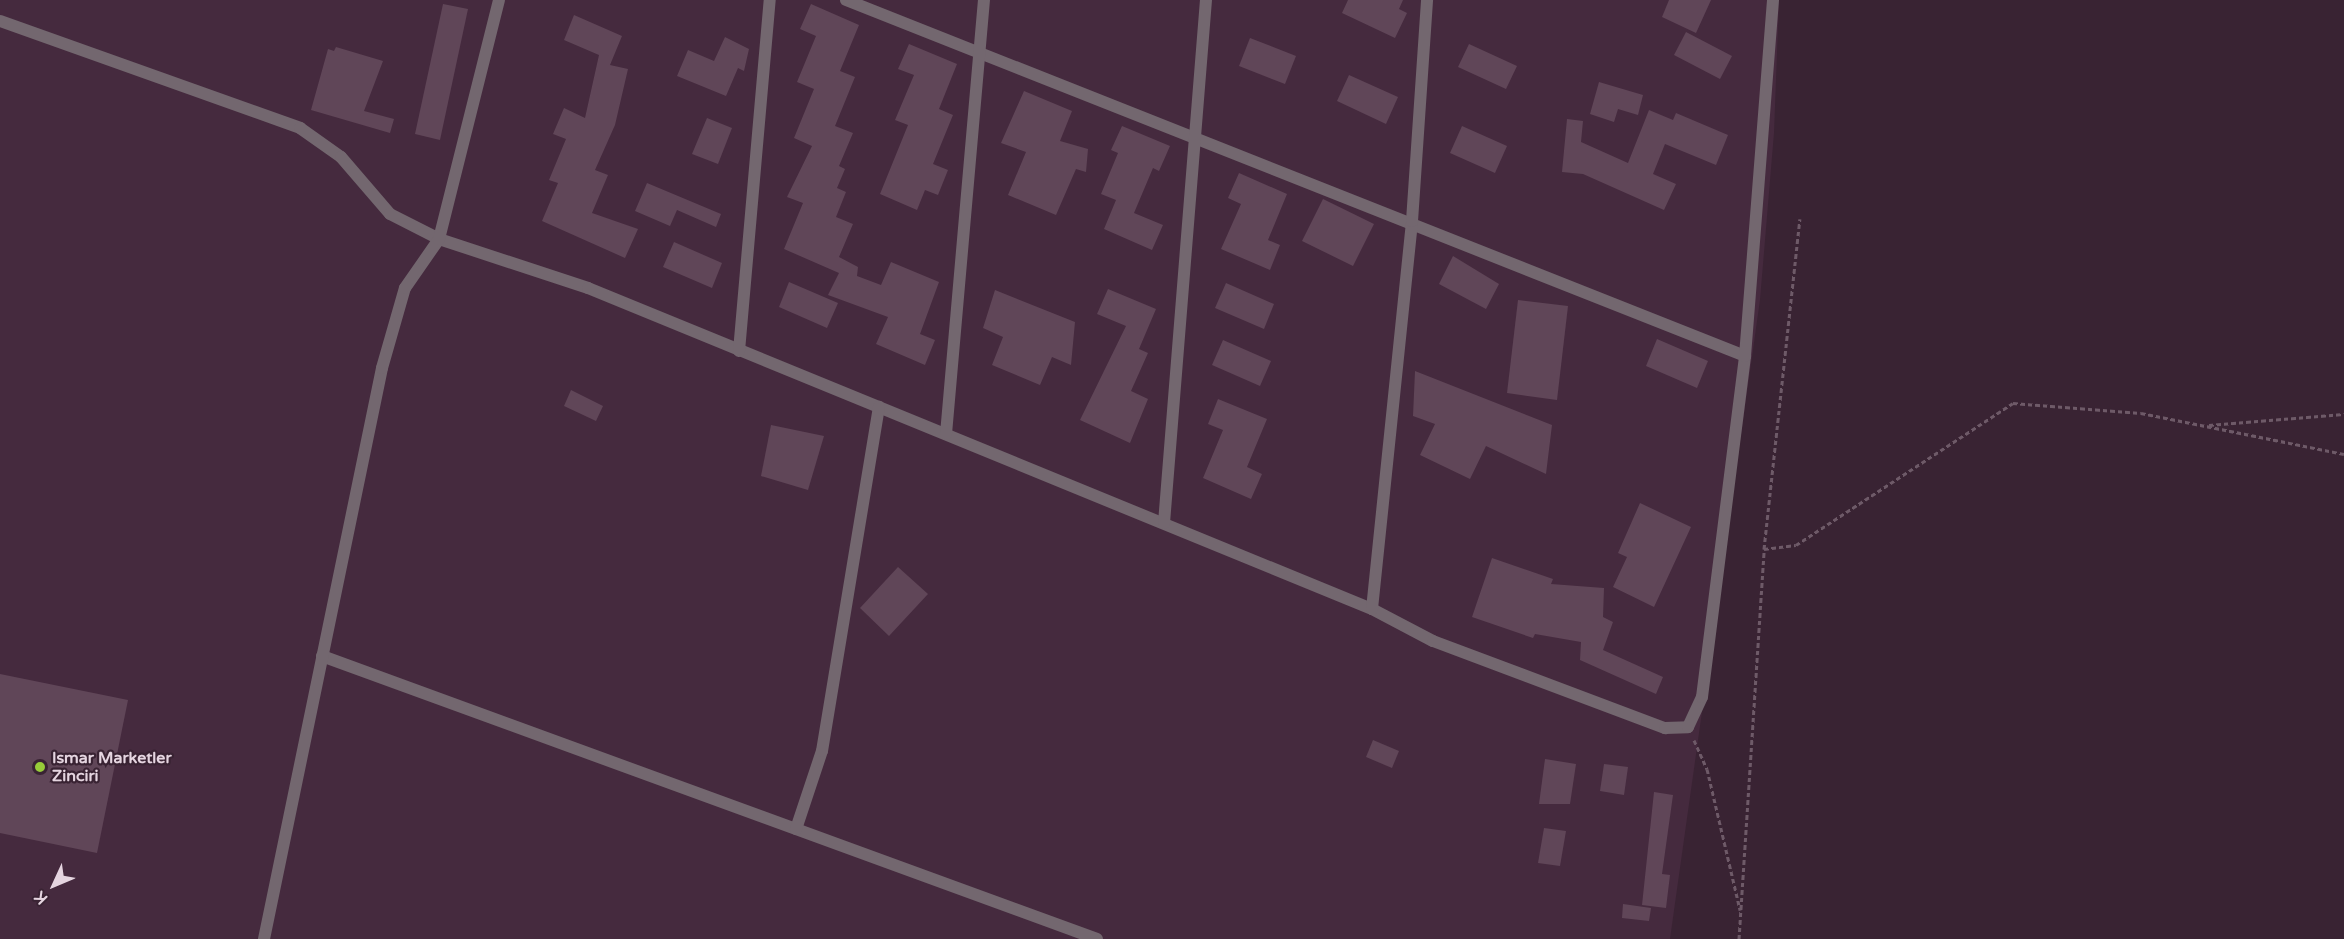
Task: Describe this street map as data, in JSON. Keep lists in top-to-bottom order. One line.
{"places":["Ismar Marketler Zinciri"],"north":"bottom left"}
